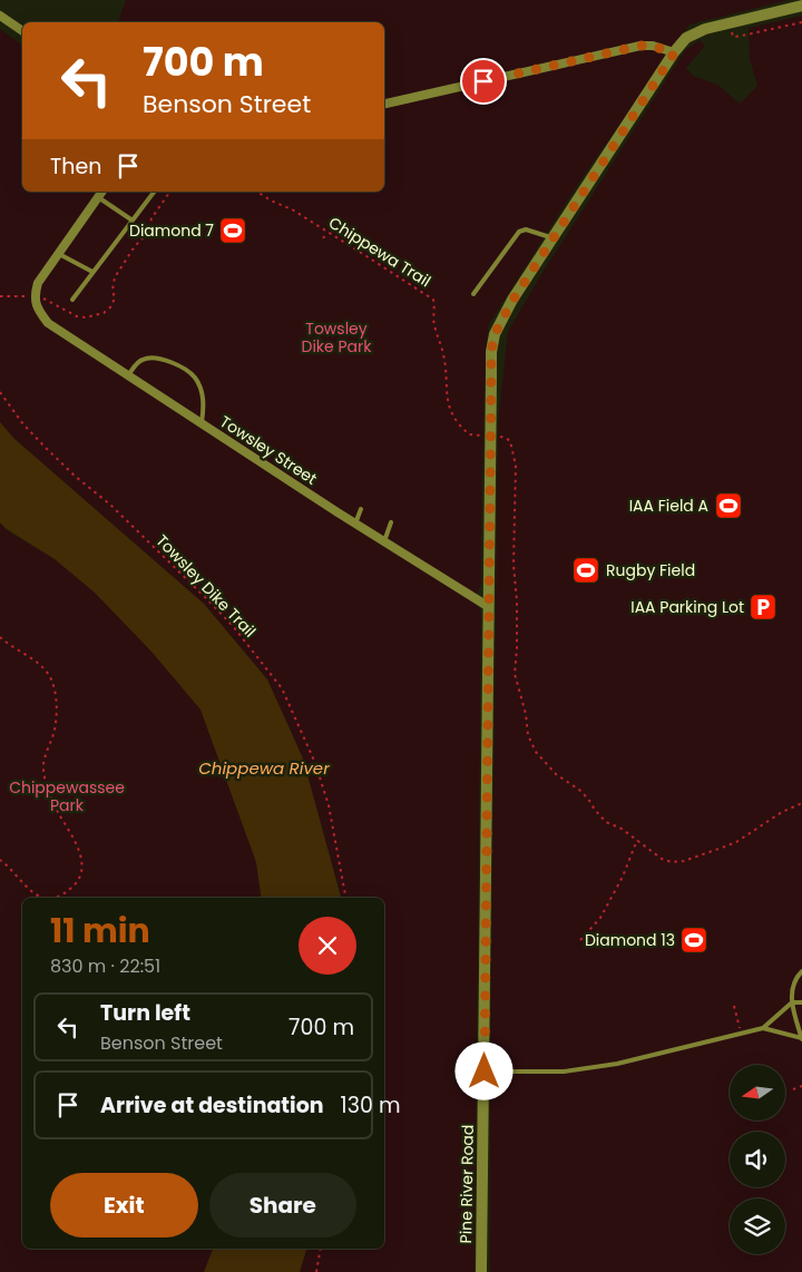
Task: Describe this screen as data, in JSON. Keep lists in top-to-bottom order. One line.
{"streets":{"street":["Towsley Street","Pine River Road"],"path":["Chippewa Trail","Towsley Dike Trail"]},"crossings":[["Chippewa Trail","Pine River Road"],["Towsley Street","Pine River Road"]],"water":["Chippewa River"],"parks":["Towsley Dike Park","Chippewassee Park"],"places":{"sports":["Diamond 7","IAA Field A","Rugby Field","Diamond 13"],"parking":["IAA Parking Lot"]},"north":"left","page":{"turn":["700 m","Benson Street"],"then":"Then","heading":["11 min","830 m · 22:51"],"list":[{"name":"Turn left","note":"Benson Street","value":"700 m"},{"name":"Arrive at destination","value":"130 m"}],"buttons":["Exit","Share"]}}
